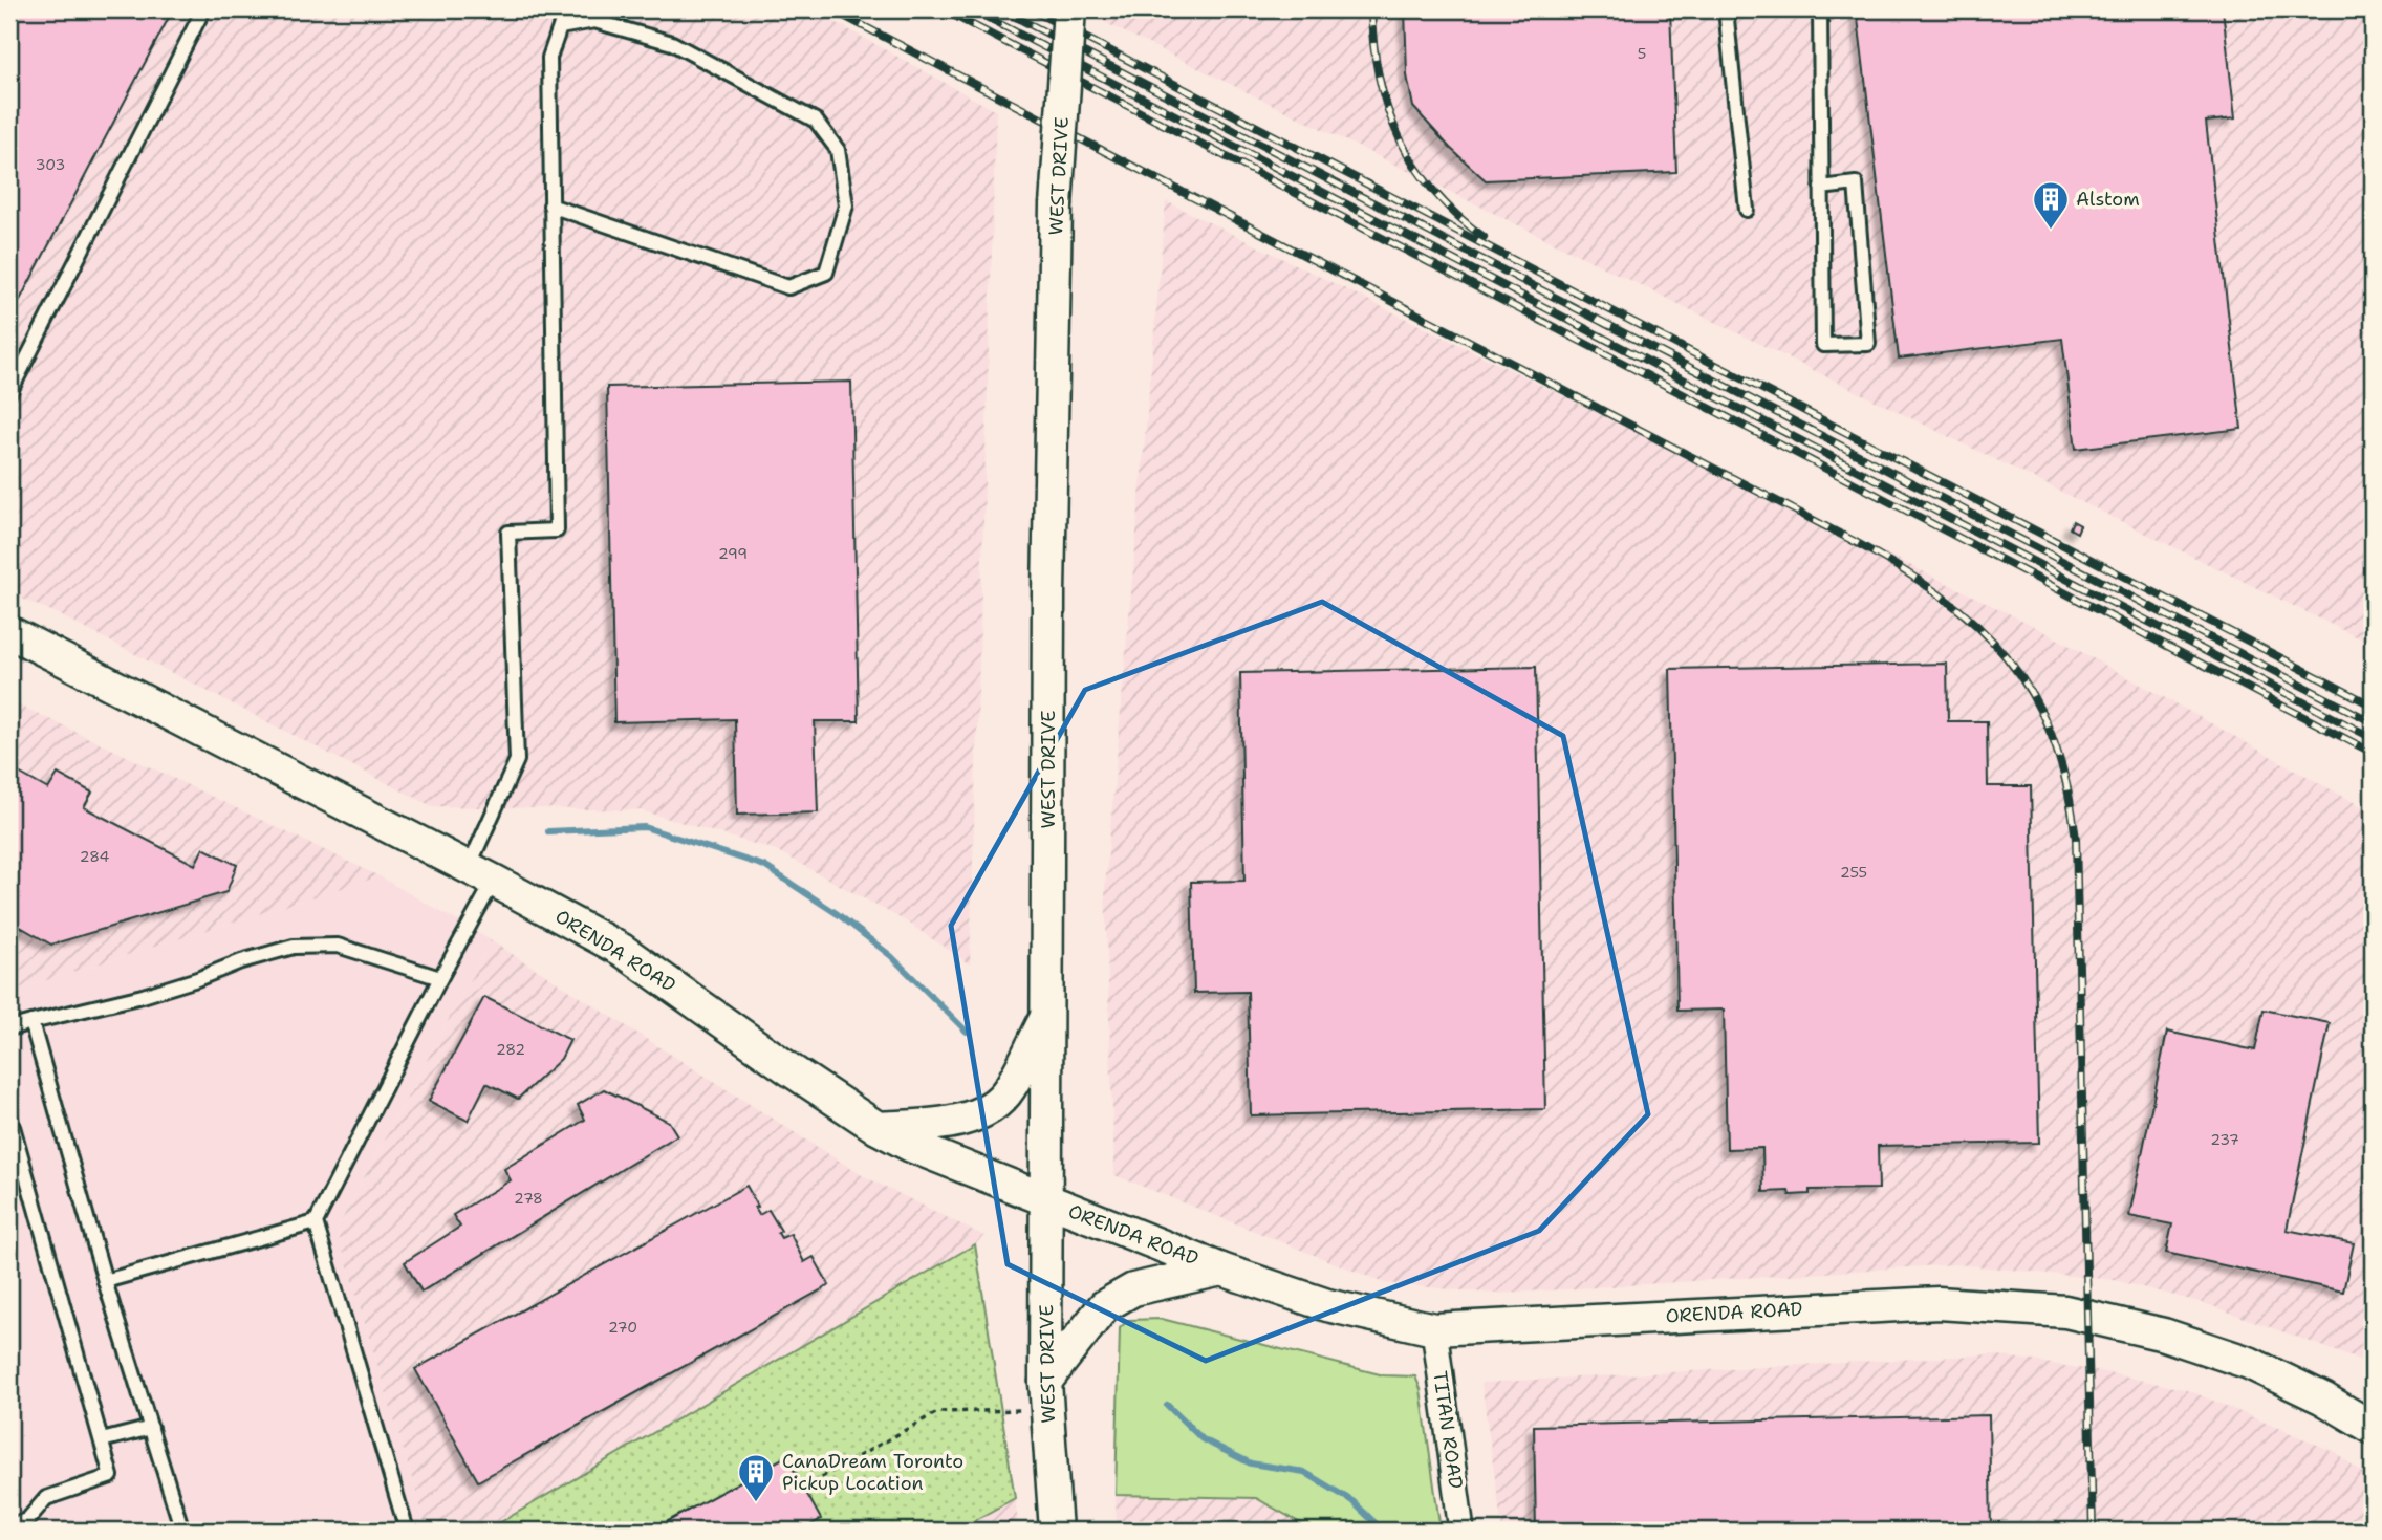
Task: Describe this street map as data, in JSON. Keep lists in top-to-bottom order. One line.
{"streets":{"street":["WEST DRIVE","ORENDA ROAD","TITAN ROAD"]},"crossings":[["WEST DRIVE","ORENDA ROAD"],["ORENDA ROAD","TITAN ROAD"]],"places":{"building":["Alstom","CanaDream Toronto Pickup Location"]},"house_numbers":["5","303","299","284","255","282","237","278","270"]}
